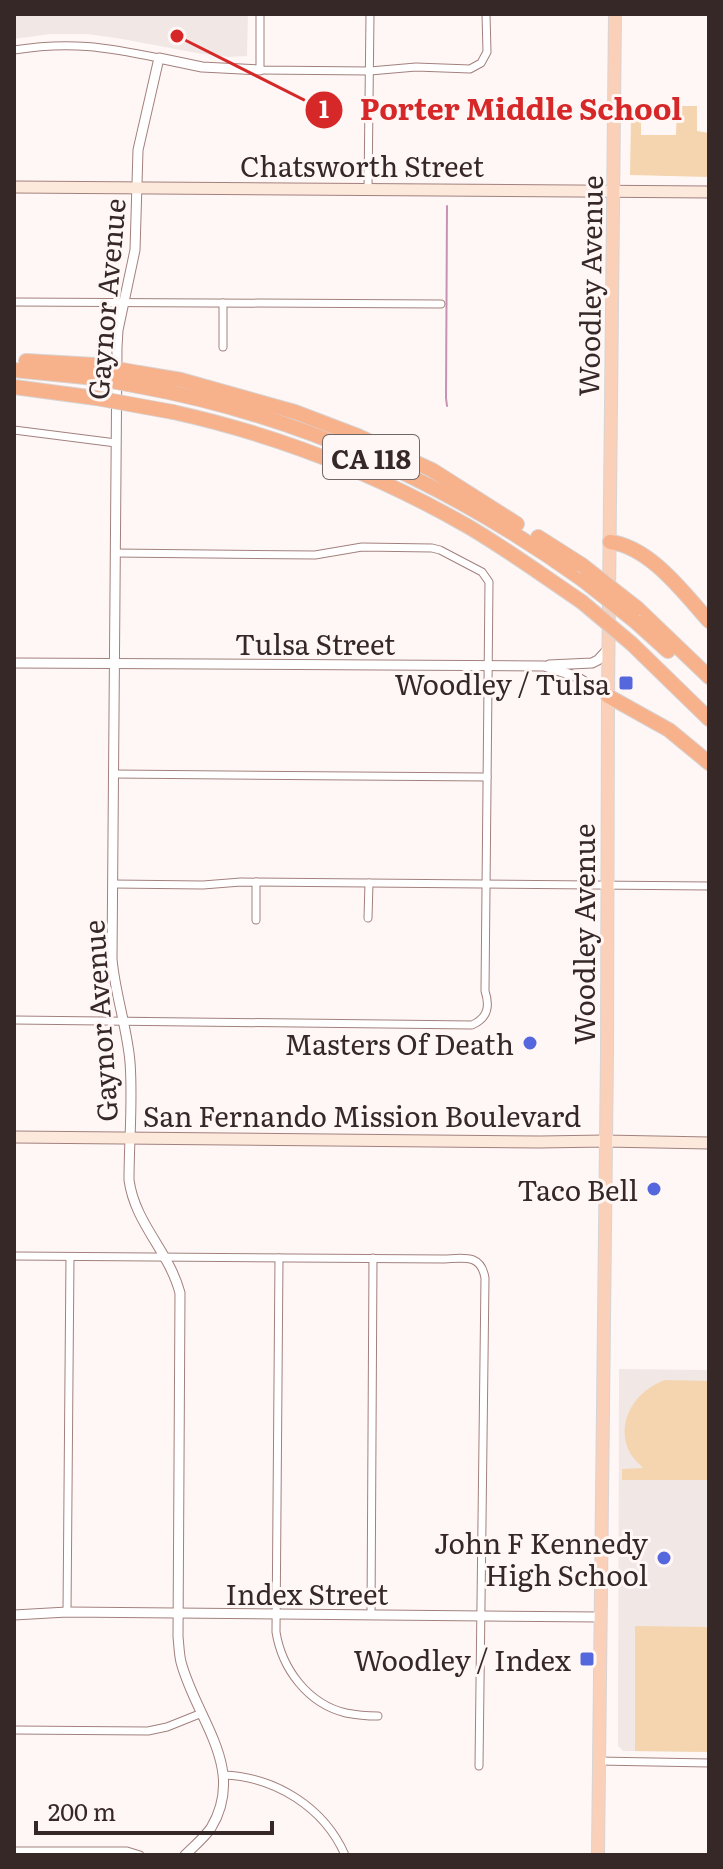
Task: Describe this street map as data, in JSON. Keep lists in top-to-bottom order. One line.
{"streets":{"highway":["CA 118"],"main road":["Chatsworth Street","Woodley Avenue","San Fernando Mission Boulevard"],"street":["Gaynor Avenue","Tulsa Street","Index Street"]},"crossings":[["Chatsworth Street","Woodley Avenue"],["Chatsworth Street","Gaynor Avenue"],["Woodley Avenue","Tulsa Street"],["Woodley Avenue","San Fernando Mission Boulevard"],["Woodley Avenue","Index Street"],["Gaynor Avenue","Tulsa Street"],["Gaynor Avenue","San Fernando Mission Boulevard"],["Gaynor Avenue","Index Street"]],"places":{"other":["Porter Middle School","Masters Of Death","Taco Bell","John F Kennedy High School"],"transit":["Woodley / Tulsa","Woodley / Index"]},"scale_bar":"200 m"}
